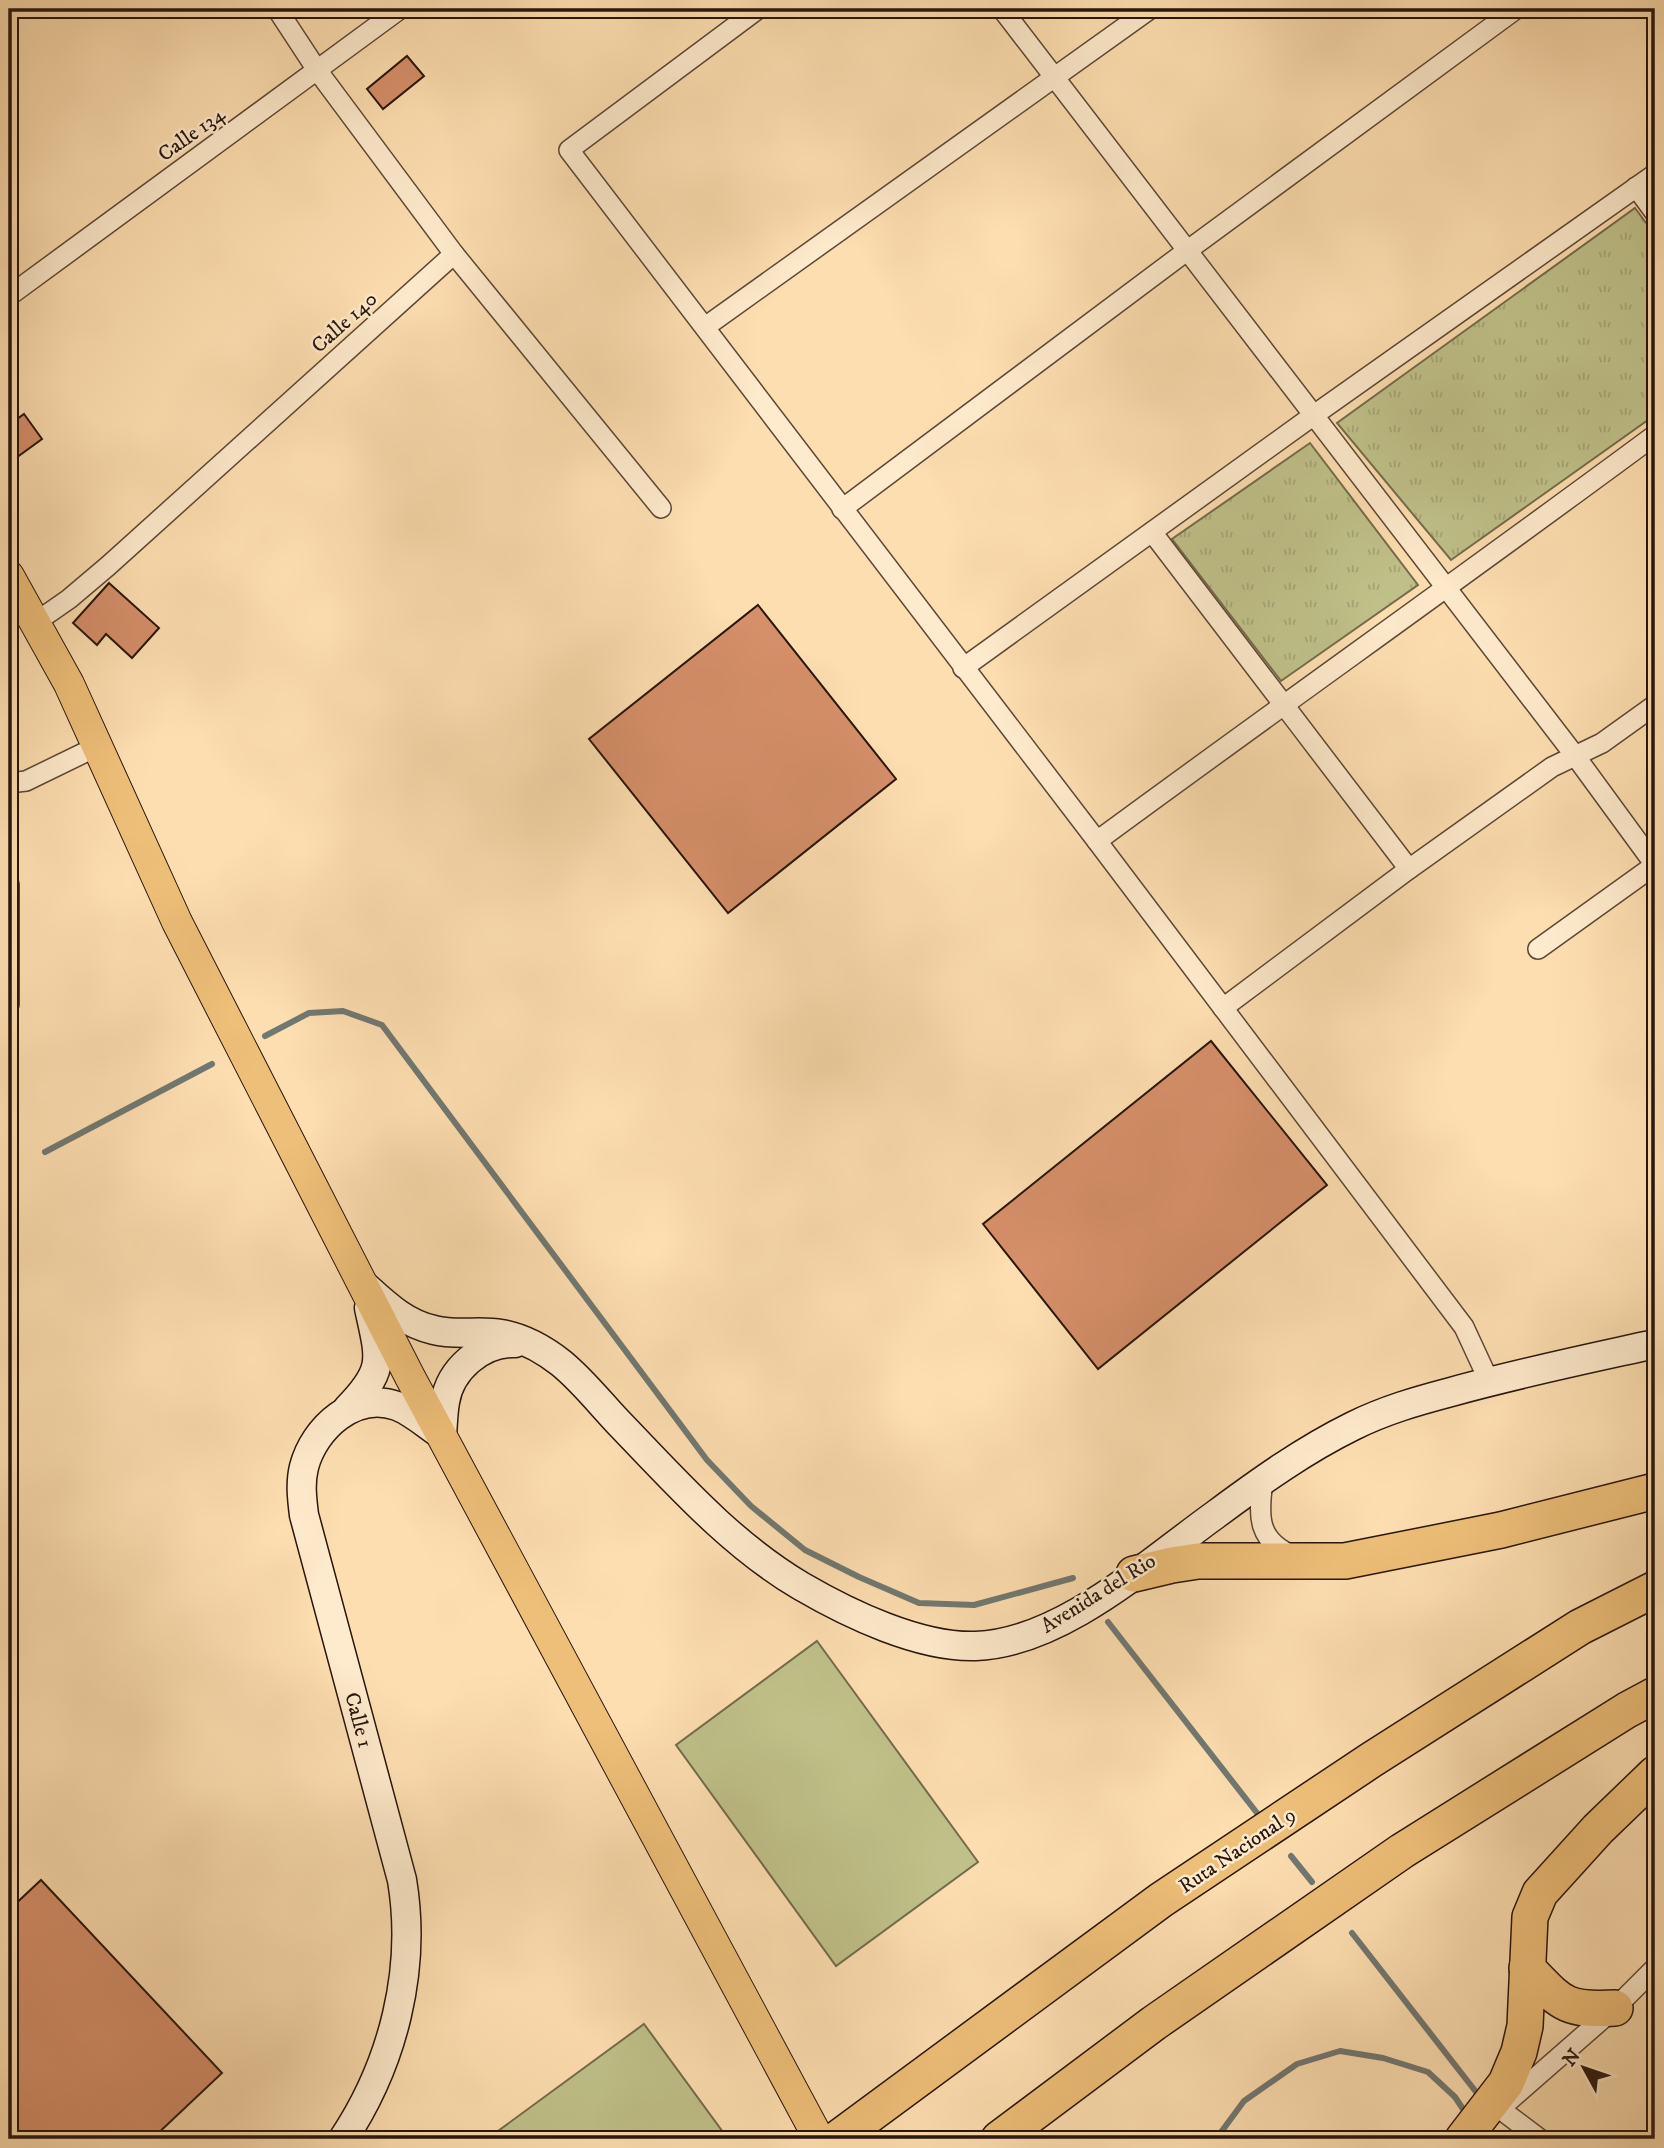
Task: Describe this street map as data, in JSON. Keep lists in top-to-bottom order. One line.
{"streets":{"highway":["Ruta Nacional 9"],"street":["Calle 134","Calle 140","Avenida del Rio","Calle 1"]},"crossings":[["Avenida del Rio","Calle 1"]],"north":"top left"}
